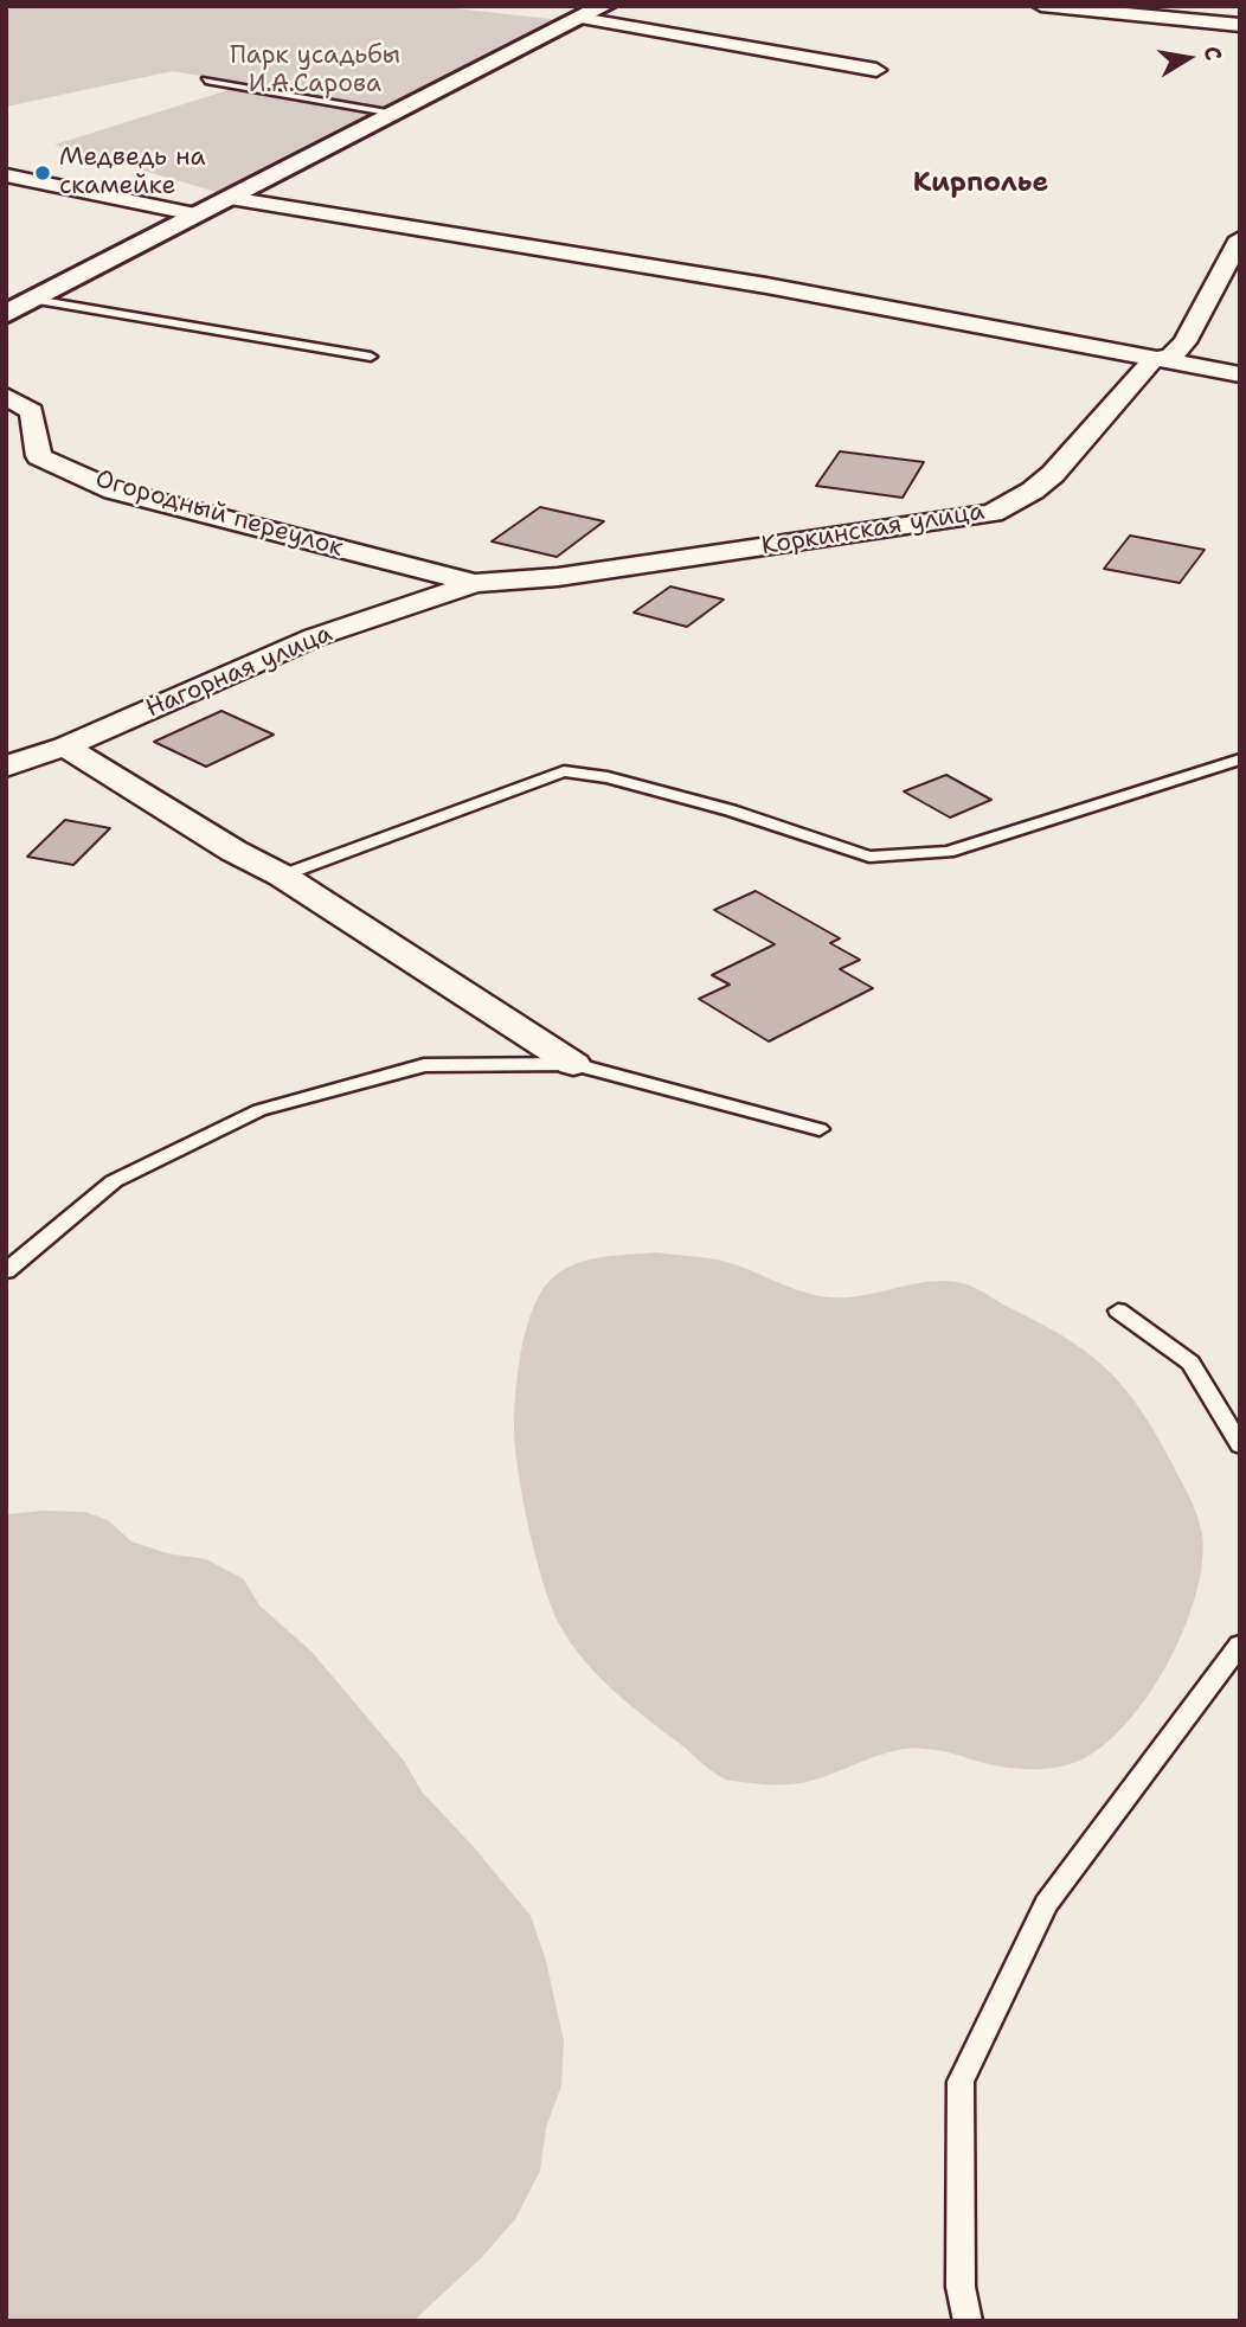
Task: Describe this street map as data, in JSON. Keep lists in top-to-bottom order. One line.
{"streets":{"street":["Огородный переулок","Коркинская улица","Нагорная улица"]},"crossings":[["Огородный переулок","Коркинская улица"],["Огородный переулок","Нагорная улица"],["Коркинская улица","Нагорная улица"]],"districts":["Кирполье"],"parks":["Парк усадьбы И.А.Сарова"],"places":["Медведь на скамейке"],"north":"right"}
